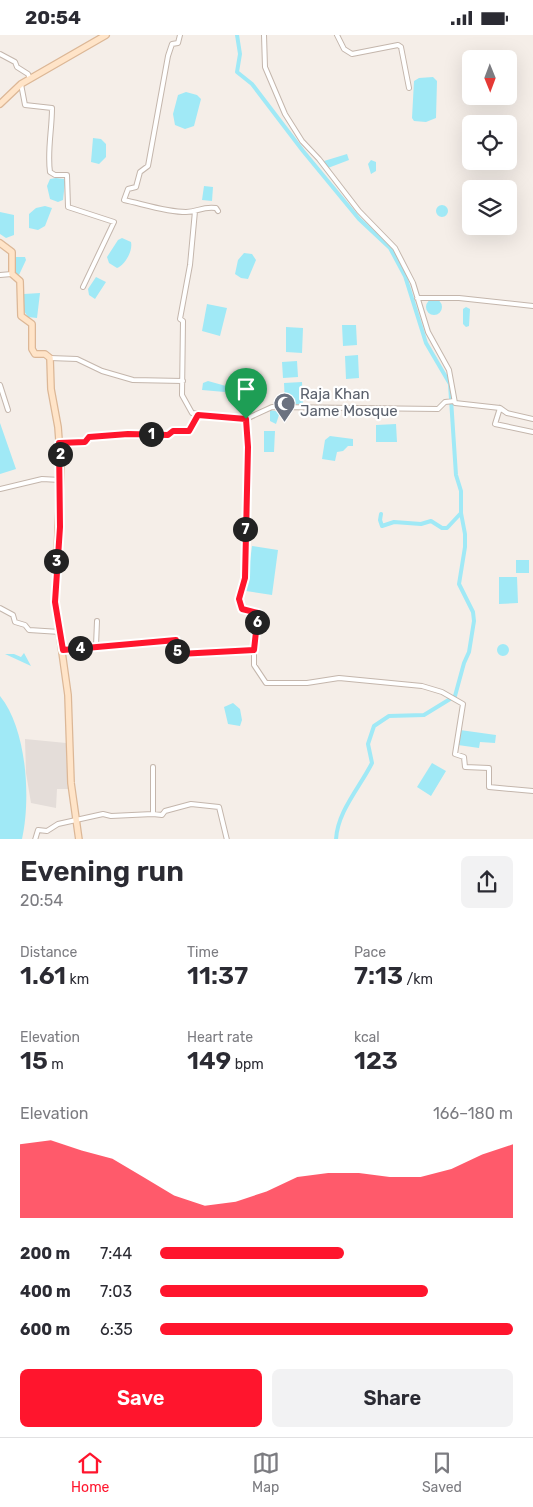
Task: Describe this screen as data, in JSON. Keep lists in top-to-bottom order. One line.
{"places":{"mosque":["Raja Khan Jame Mosque"]},"north":"bottom","page":{"status":"20:54","pins":["1","2","7","3","6","4","5"],"heading":["Evening run","20:54"],"stats":[["Distance","1.61 km"],["Time","11:37"],["Pace","7:13 /km"],["Elevation","15 m"],["Heart rate","149 bpm"],["kcal","123"]],"chart":["Elevation","166–180 m"],"list":[{"name":"200 m","note":"7:44"},{"name":"400 m","note":"7:03"},{"name":"600 m","note":"6:35"}],"buttons":["Save","Share"],"tabs":["Home","Map","Saved"]}}
